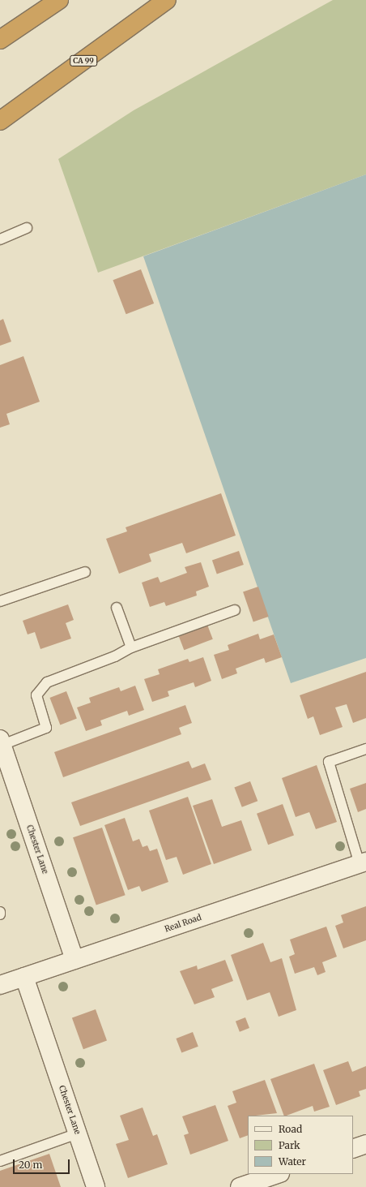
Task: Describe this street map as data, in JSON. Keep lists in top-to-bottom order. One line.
{"streets":{"highway":["CA 99"],"street":["Chester Lane","Real Road"]},"crossings":[["Chester Lane","Real Road"]],"legend":["Road","Park","Water"],"scale_bar":"20 m"}
